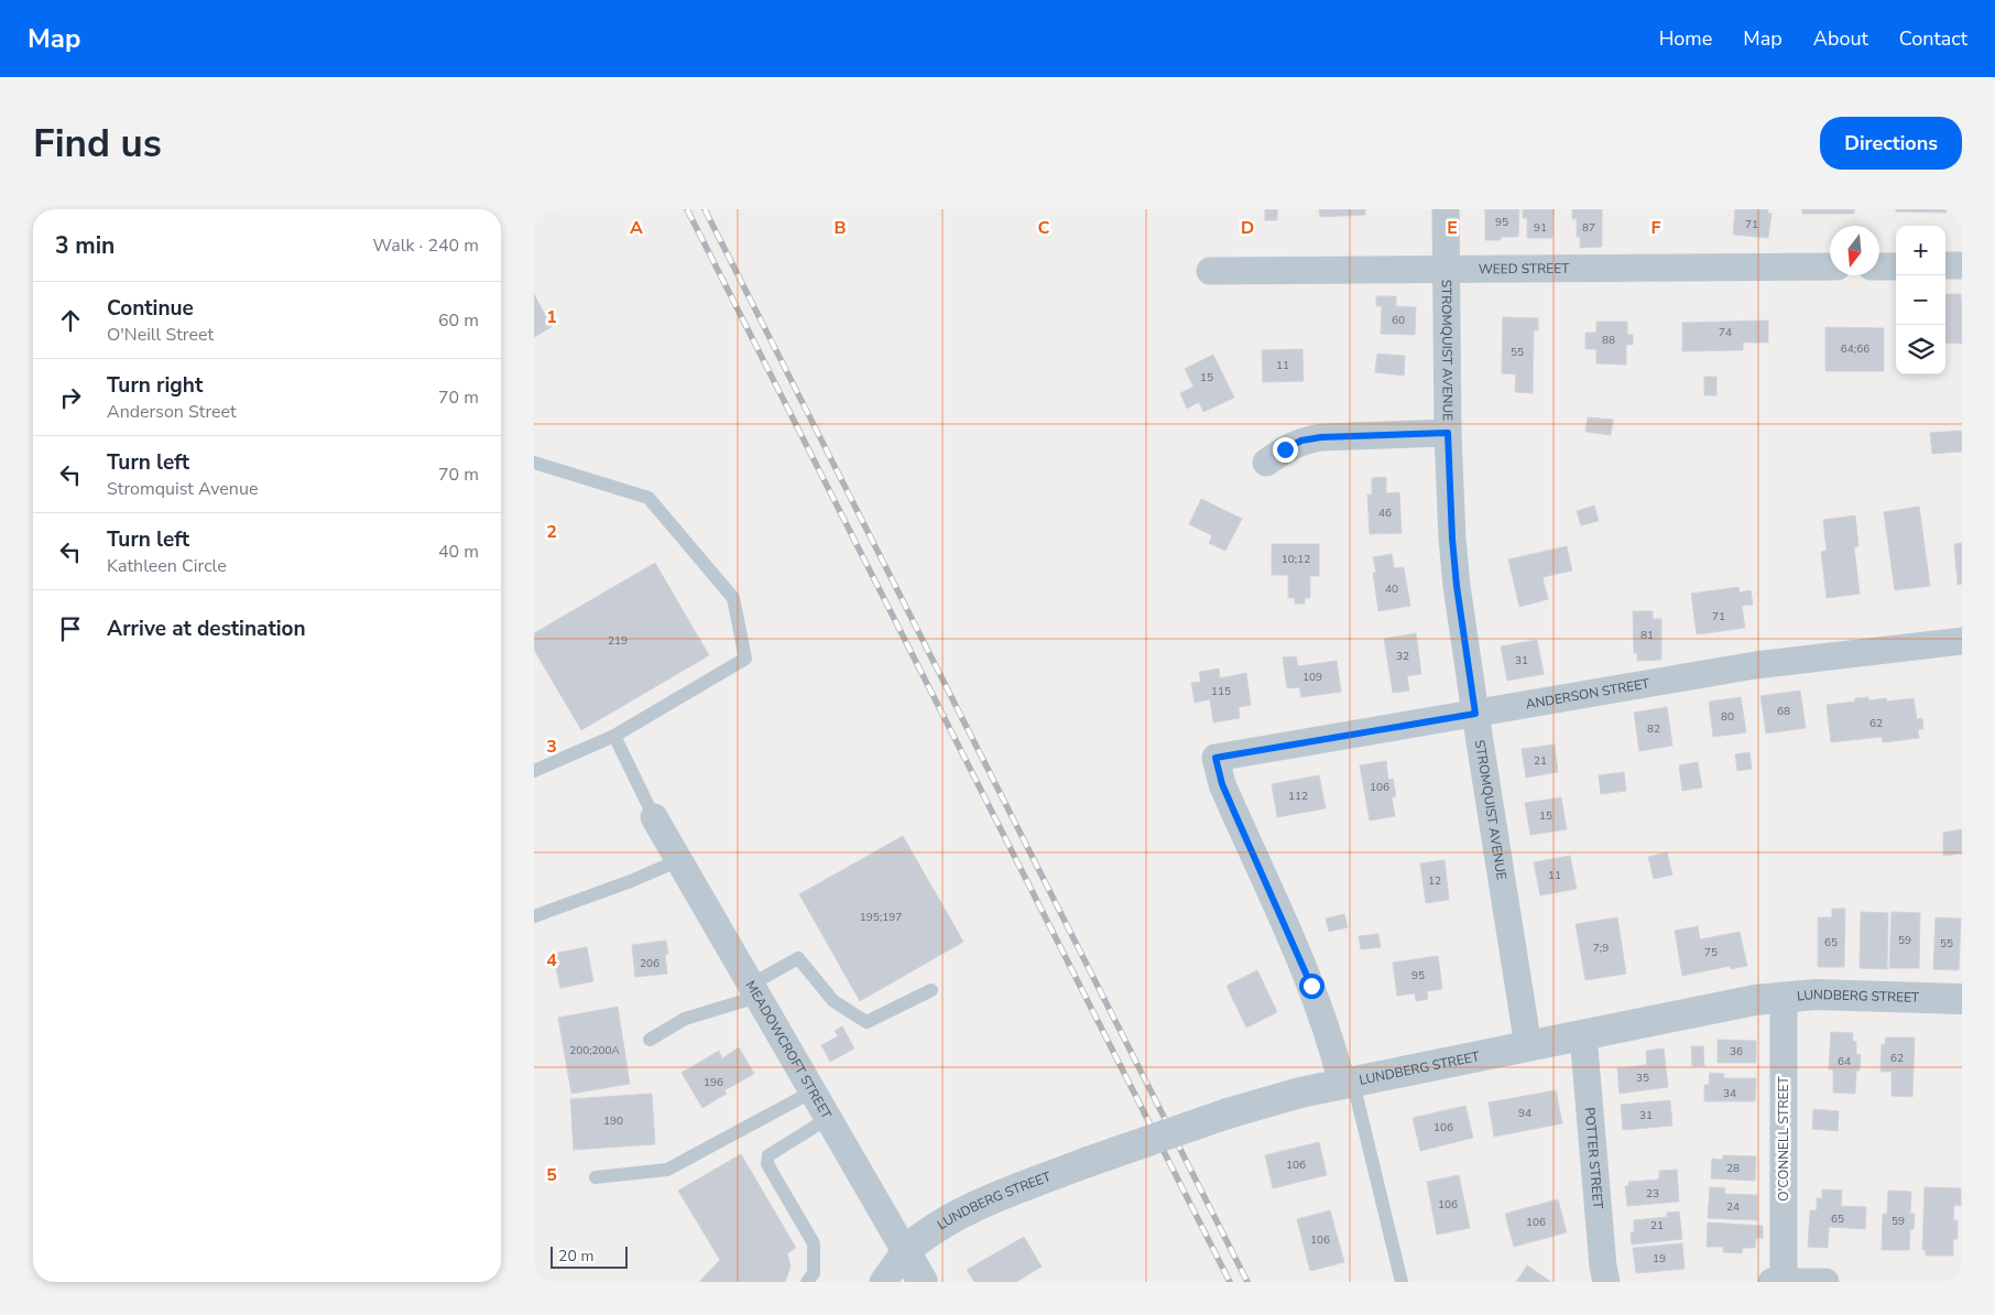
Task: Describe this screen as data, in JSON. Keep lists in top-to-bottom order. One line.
{"streets":{"street":["WEED STREET","STROMQUIST AVENUE","ANDERSON STREET","LUNDBERG STREET","MEADOWCROFT STREET","O'CONNELL STREET","POTTER STREET"]},"crossings":[["WEED STREET","STROMQUIST AVENUE"],["STROMQUIST AVENUE","ANDERSON STREET"],["STROMQUIST AVENUE","LUNDBERG STREET"],["ANDERSON STREET","LUNDBERG STREET"],["LUNDBERG STREET","MEADOWCROFT STREET"],["LUNDBERG STREET","O'CONNELL STREET"],["LUNDBERG STREET","POTTER STREET"]],"house_numbers":["95","71","91","87","60","74","88","64;66","55","11","15","46","10;12","40","71","81","219","32","31","109","115","68","80","62","82","21","106","112","15","11","12","195;197","59","65","55","7;9","75","206","95","200;200A","36","62","64","35","196","34","94","31","190","106","106","28","23","106","24","65","59","106","21","106","19"],"scale_bar":"20 m","north":"bottom","page":{"header":"Map","nav":["Home","Map","About","Contact"],"buttons":"Directions","title":"Find us","heading":["3 min","Walk · 240 m"],"map_buttons":["+","−"],"list":[["Continue","O'Neill Street","60 m"],["Turn right","Anderson Street","70 m"],["Turn left","Stromquist Avenue","70 m"],["Turn left","Kathleen Circle","40 m"],"Arrive at destination"],"scale":"20 m"},"grid":{"columns":["A","B","C","D","E","F"],"rows":["1","2","3","4","5"]}}
